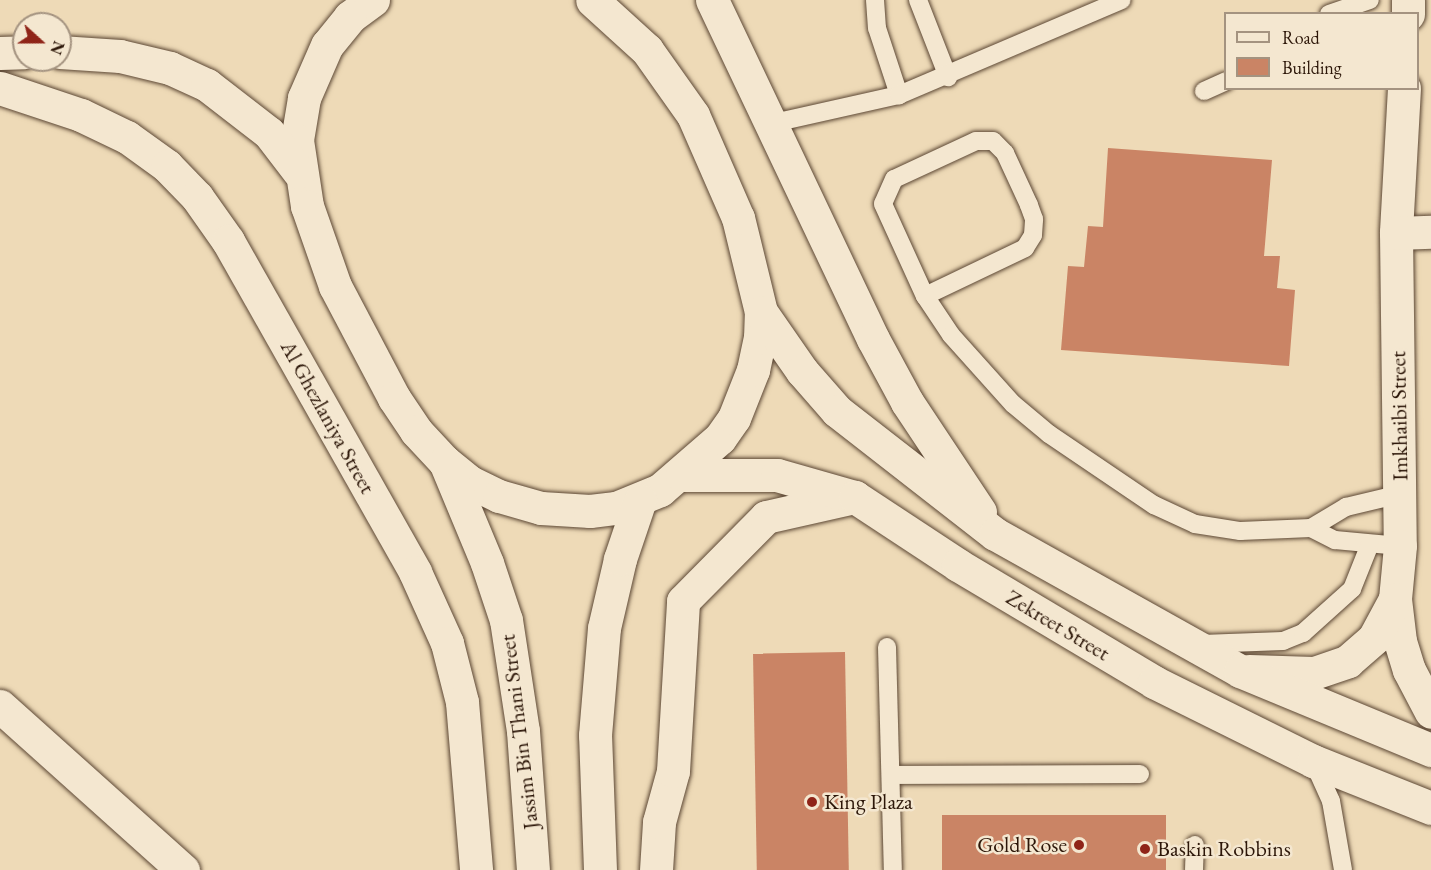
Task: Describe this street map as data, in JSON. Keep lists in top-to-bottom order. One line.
{"streets":{"main road":["Imkhaibi Street","Al Ghezlaniya Street","Zekreet Street","Jassim Bin Thani Street"]},"crossings":[["Imkhaibi Street","Zekreet Street"]],"places":["King Plaza","Gold Rose","Baskin Robbins"],"legend":["Road","Building"],"north":"right"}
